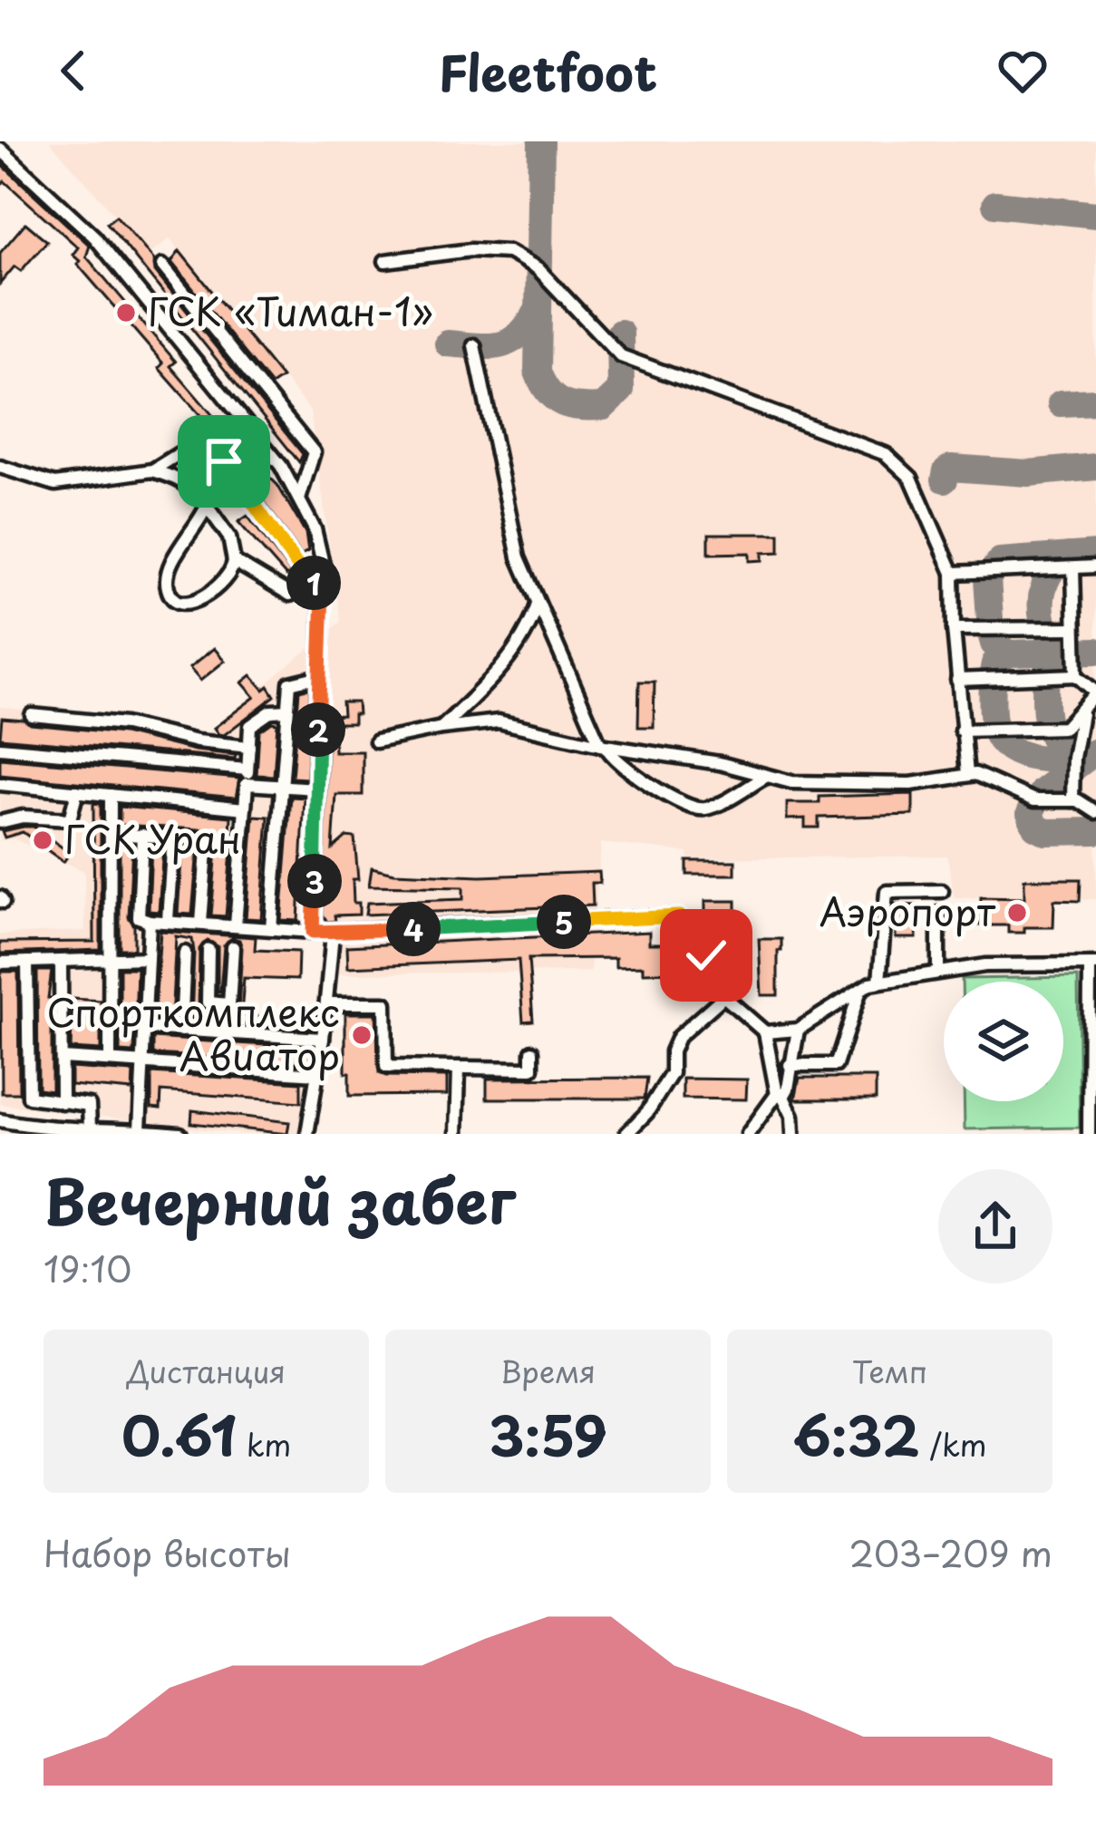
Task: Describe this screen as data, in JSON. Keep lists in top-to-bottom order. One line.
{"places":["ГСК «Тиман-1»","ГСК Уран","Аэропорт","Спорткомплекс Авиатор"],"page":{"header":"Fleetfoot","pins":["1","2","3","5","4"],"heading":["Вечерний забег","19:10"],"stats":[["Дистанция","0.61 km"],["Время","3:59"],["Темп","6:32 /km"]],"chart":["Набор высоты","203–209 m"]}}
